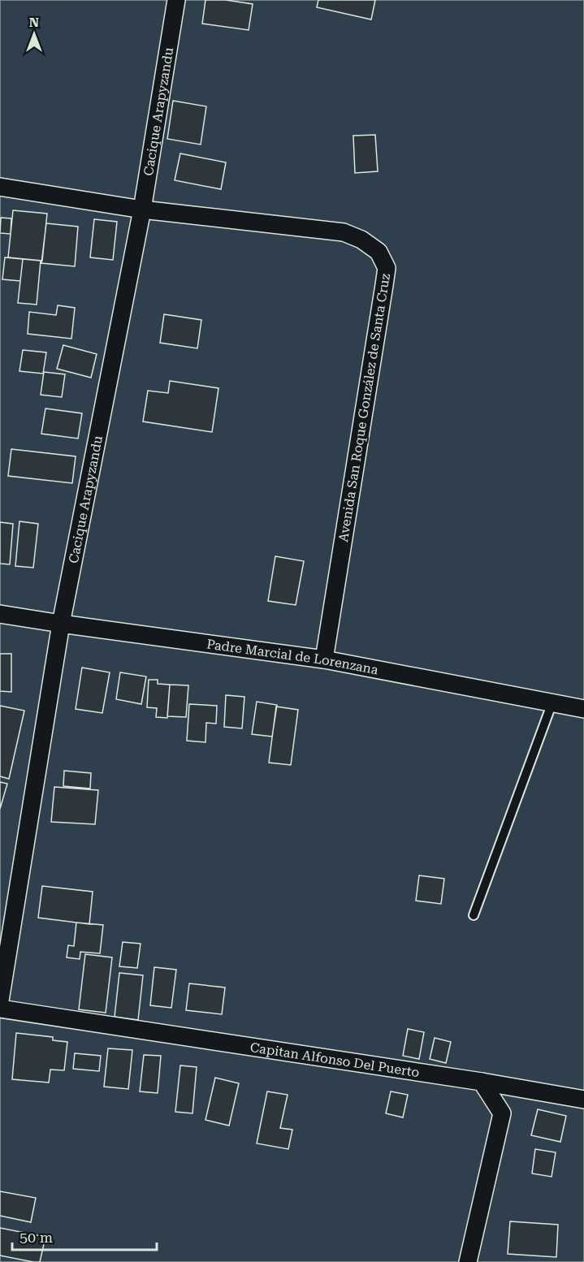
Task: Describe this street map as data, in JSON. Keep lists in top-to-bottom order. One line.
{"streets":{"street":["Cacique Arapyzandu","Avenida San Roque González de Santa Cruz","Padre Marcial de Lorenzana","Capitan Alfonso Del Puerto"]},"crossings":[["Cacique Arapyzandu","Avenida San Roque González de Santa Cruz"],["Cacique Arapyzandu","Padre Marcial de Lorenzana"],["Avenida San Roque González de Santa Cruz","Padre Marcial de Lorenzana"]],"scale_bar":"50 m","north":"top"}
